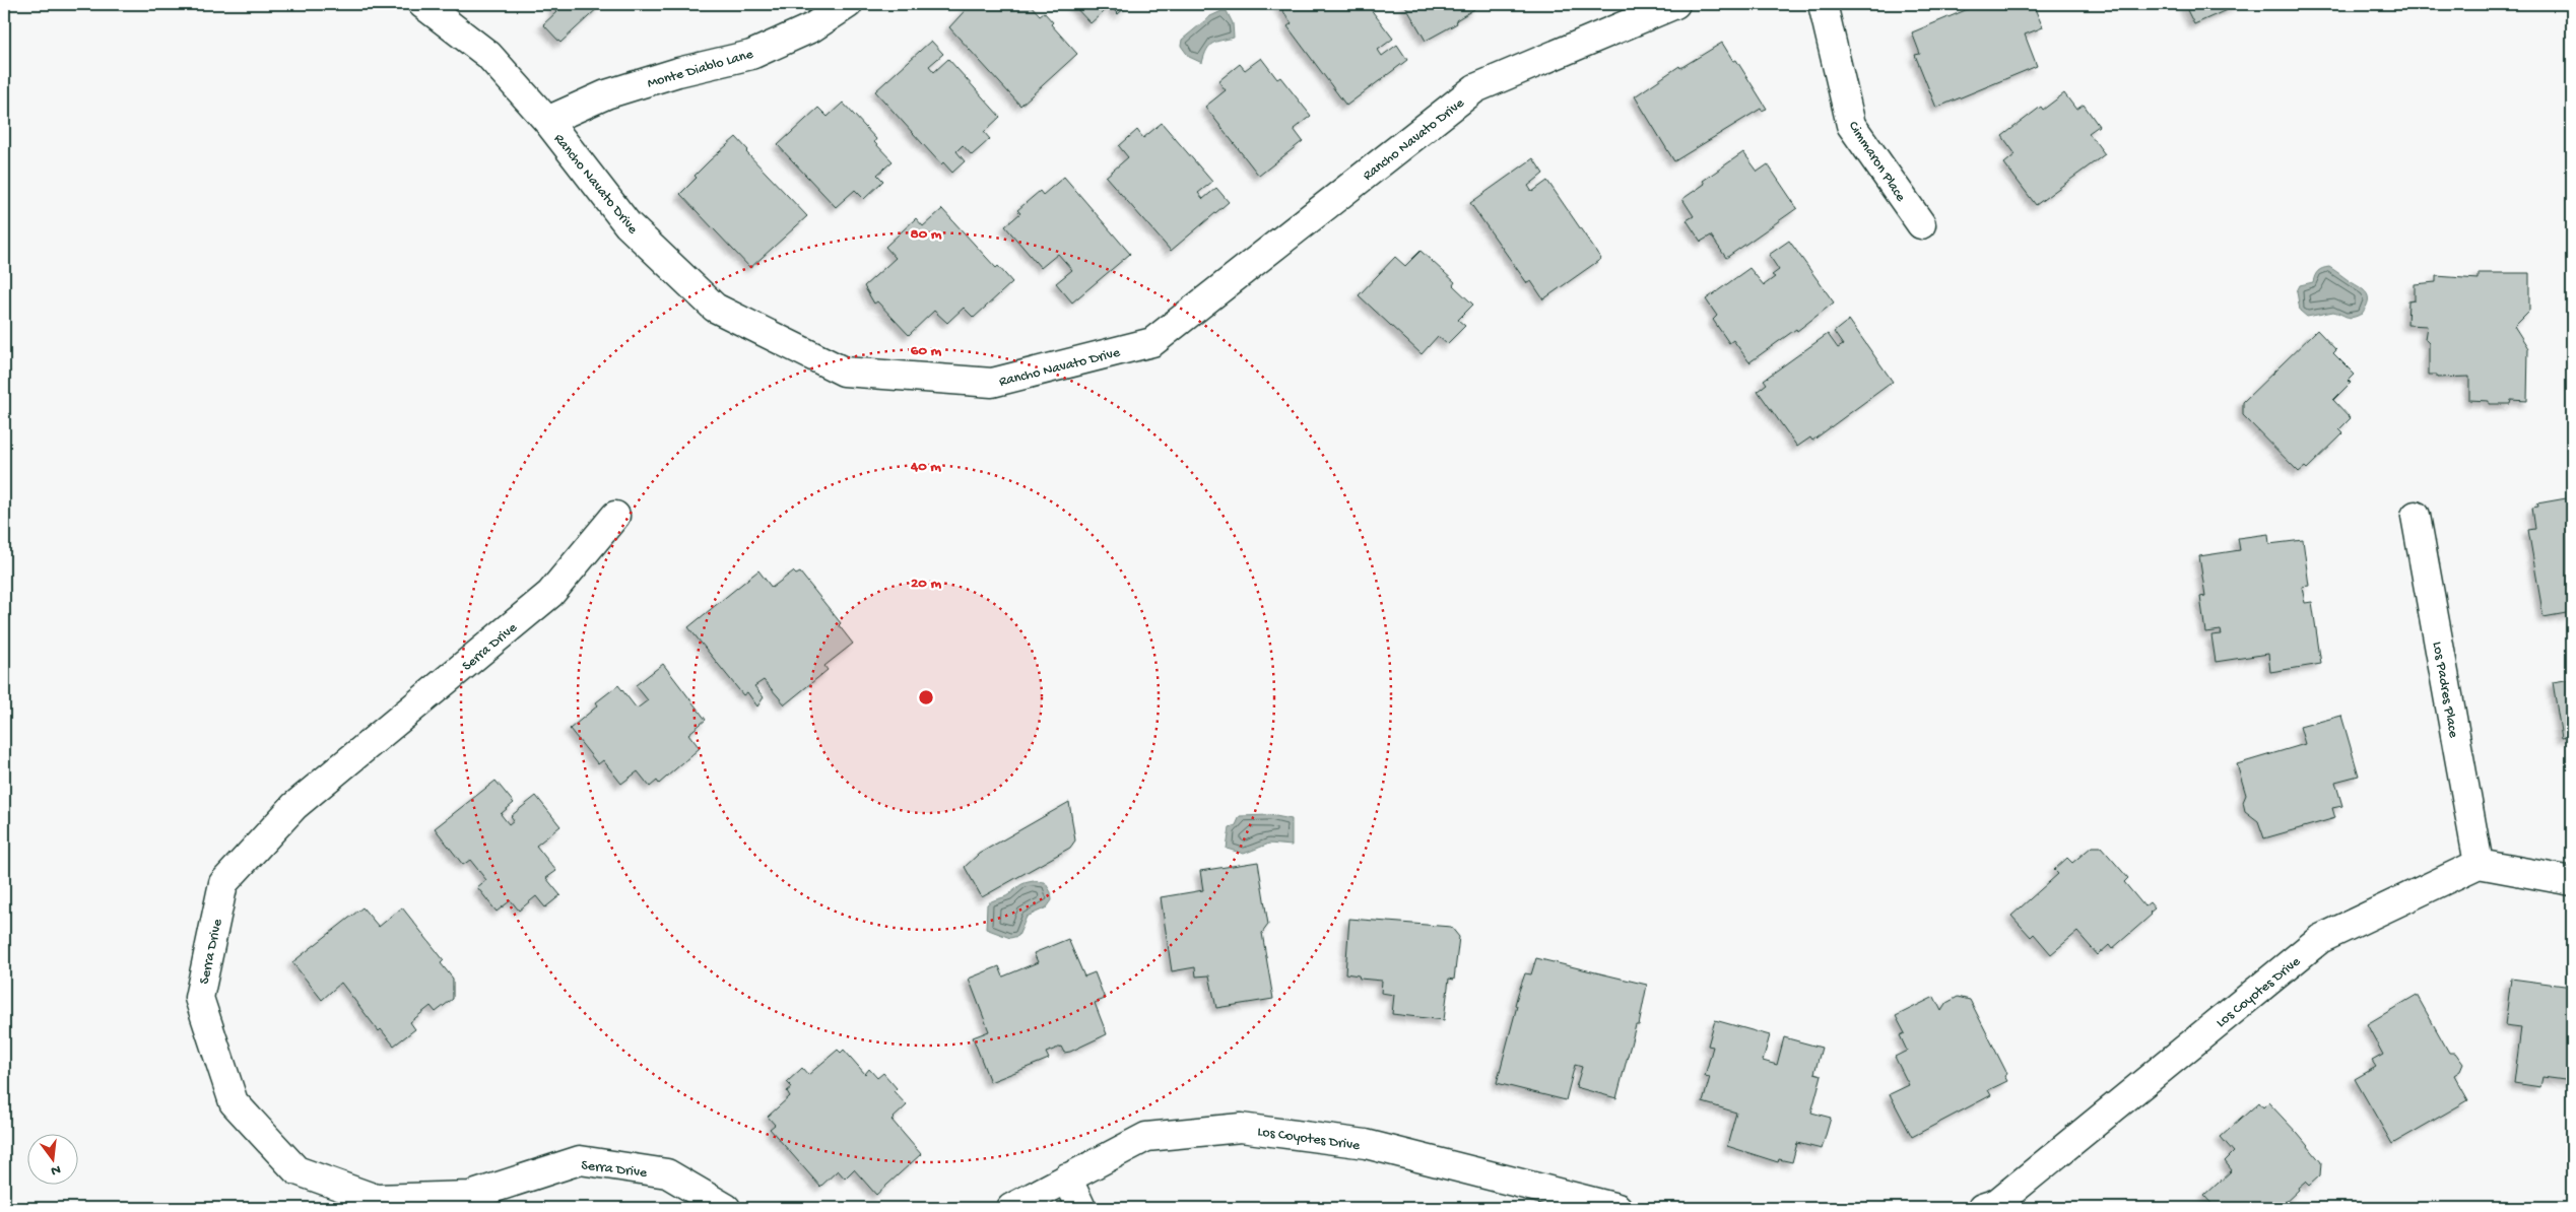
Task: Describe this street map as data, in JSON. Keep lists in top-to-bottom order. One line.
{"streets":{"street":["Monte Diablo Lane","Rancho Navato Drive","Cimmaron Place","Serra Drive","Los Padres Place","Los Coyotes Drive"]},"crossings":[["Monte Diablo Lane","Rancho Navato Drive"],["Los Padres Place","Los Coyotes Drive"]],"north":"bottom","rings":["80 m","60 m","40 m","20 m"]}
